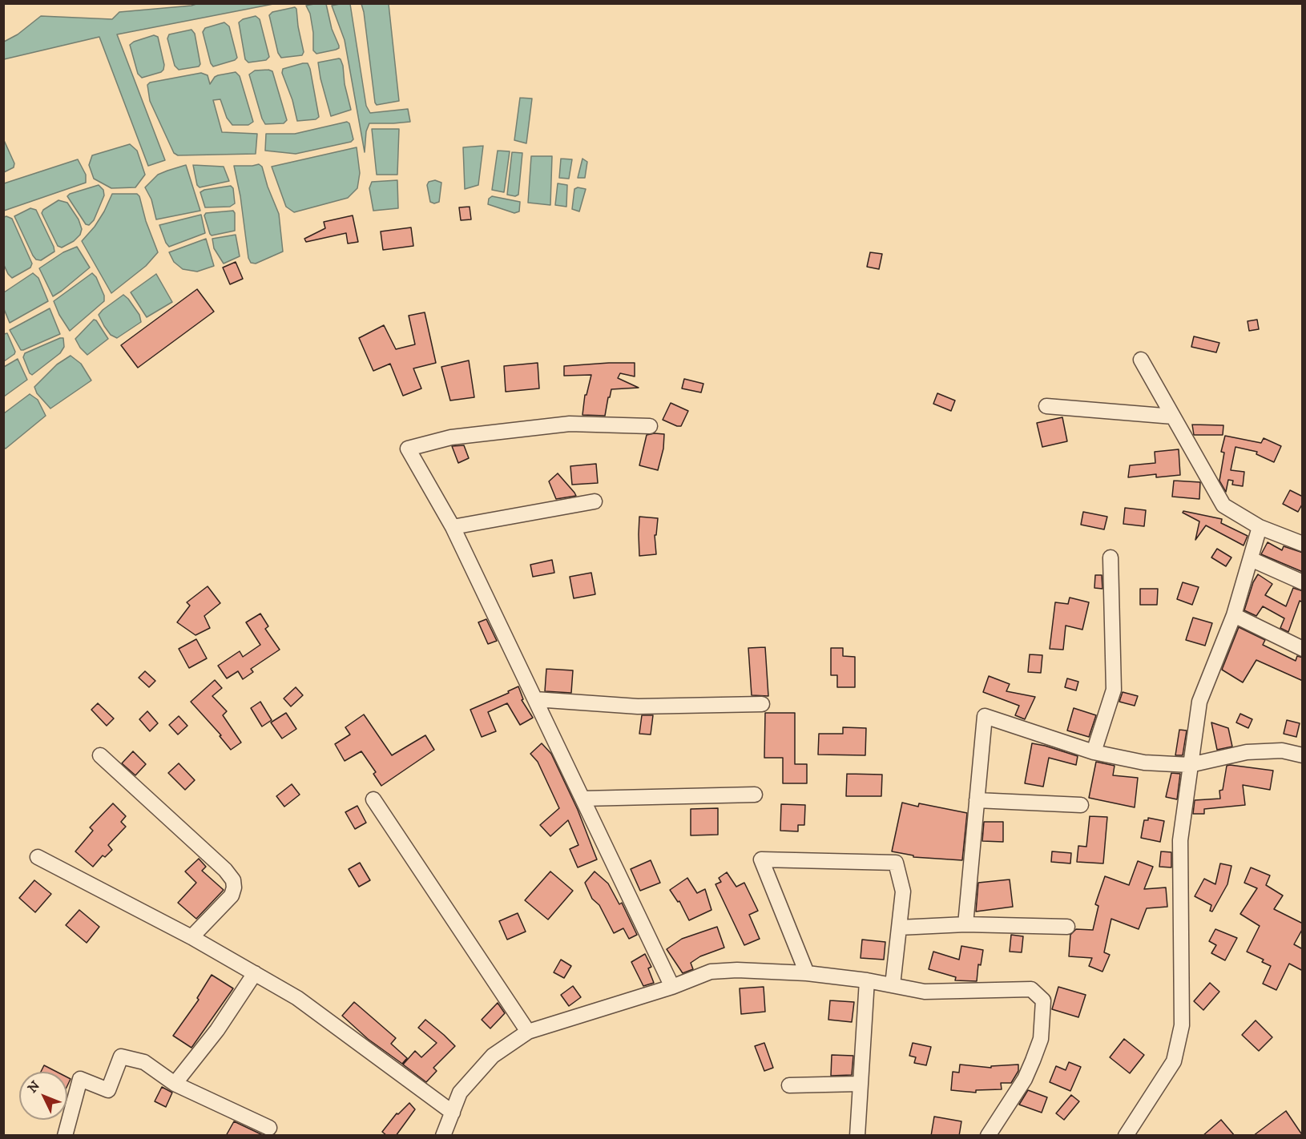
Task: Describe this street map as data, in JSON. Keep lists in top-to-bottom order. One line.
{"north":"top left"}
